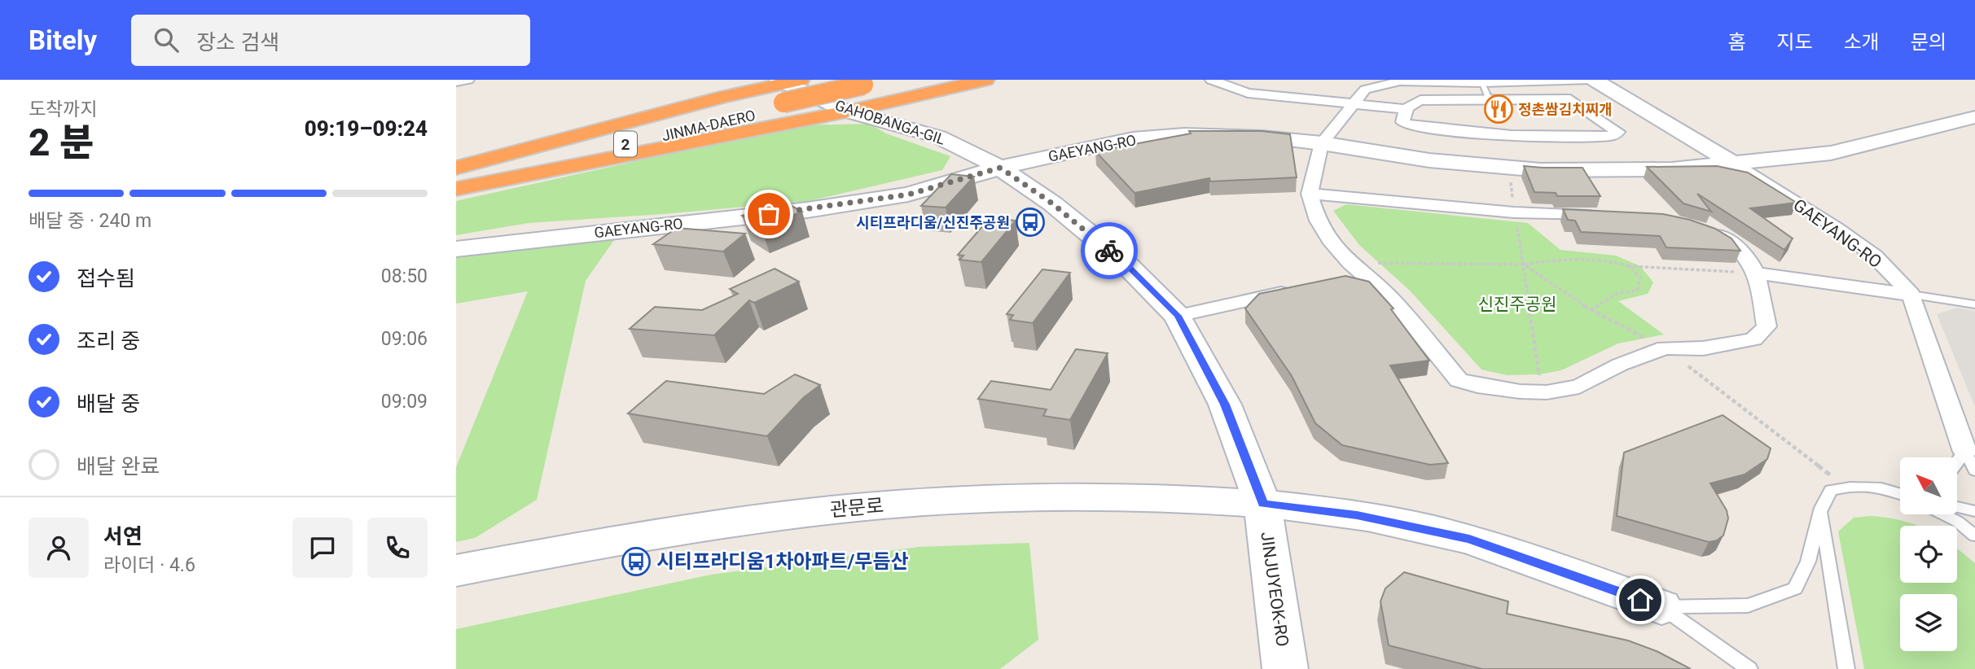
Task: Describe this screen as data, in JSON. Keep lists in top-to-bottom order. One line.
{"streets":{"highway":["JINMA-DAERO","2"],"street":["GAHOBANGA-GIL","GAEYANG-RO","관문로","JINJUYEOK-RO"]},"crossings":[["GAHOBANGA-GIL","JINMA-DAERO"],["GAHOBANGA-GIL","2"],["GAHOBANGA-GIL","GAEYANG-RO"],["GAHOBANGA-GIL","JINJUYEOK-RO"],["JINMA-DAERO","2"],["GAEYANG-RO","JINJUYEOK-RO"],["관문로","JINJUYEOK-RO"]],"parks":["신진주공원"],"places":{"restaurant":["정촌쌈김치찌개"],"bus stop":["시티프라디움/신진주공원","시티프라디움1차아파트/무듬산"]},"north":"top left","page":{"header":"Bitely","search":"장소 검색","nav":["홈","지도","소개","문의"],"heading":["2 분","도착까지","09:19–09:24"],"panel":["서연","라이더 · 4.6"],"bar":"배달 중 · 240 m","list":[["접수됨","08:50"],["조리 중","09:06"],["배달 중","09:09"],"배달 완료"]}}
